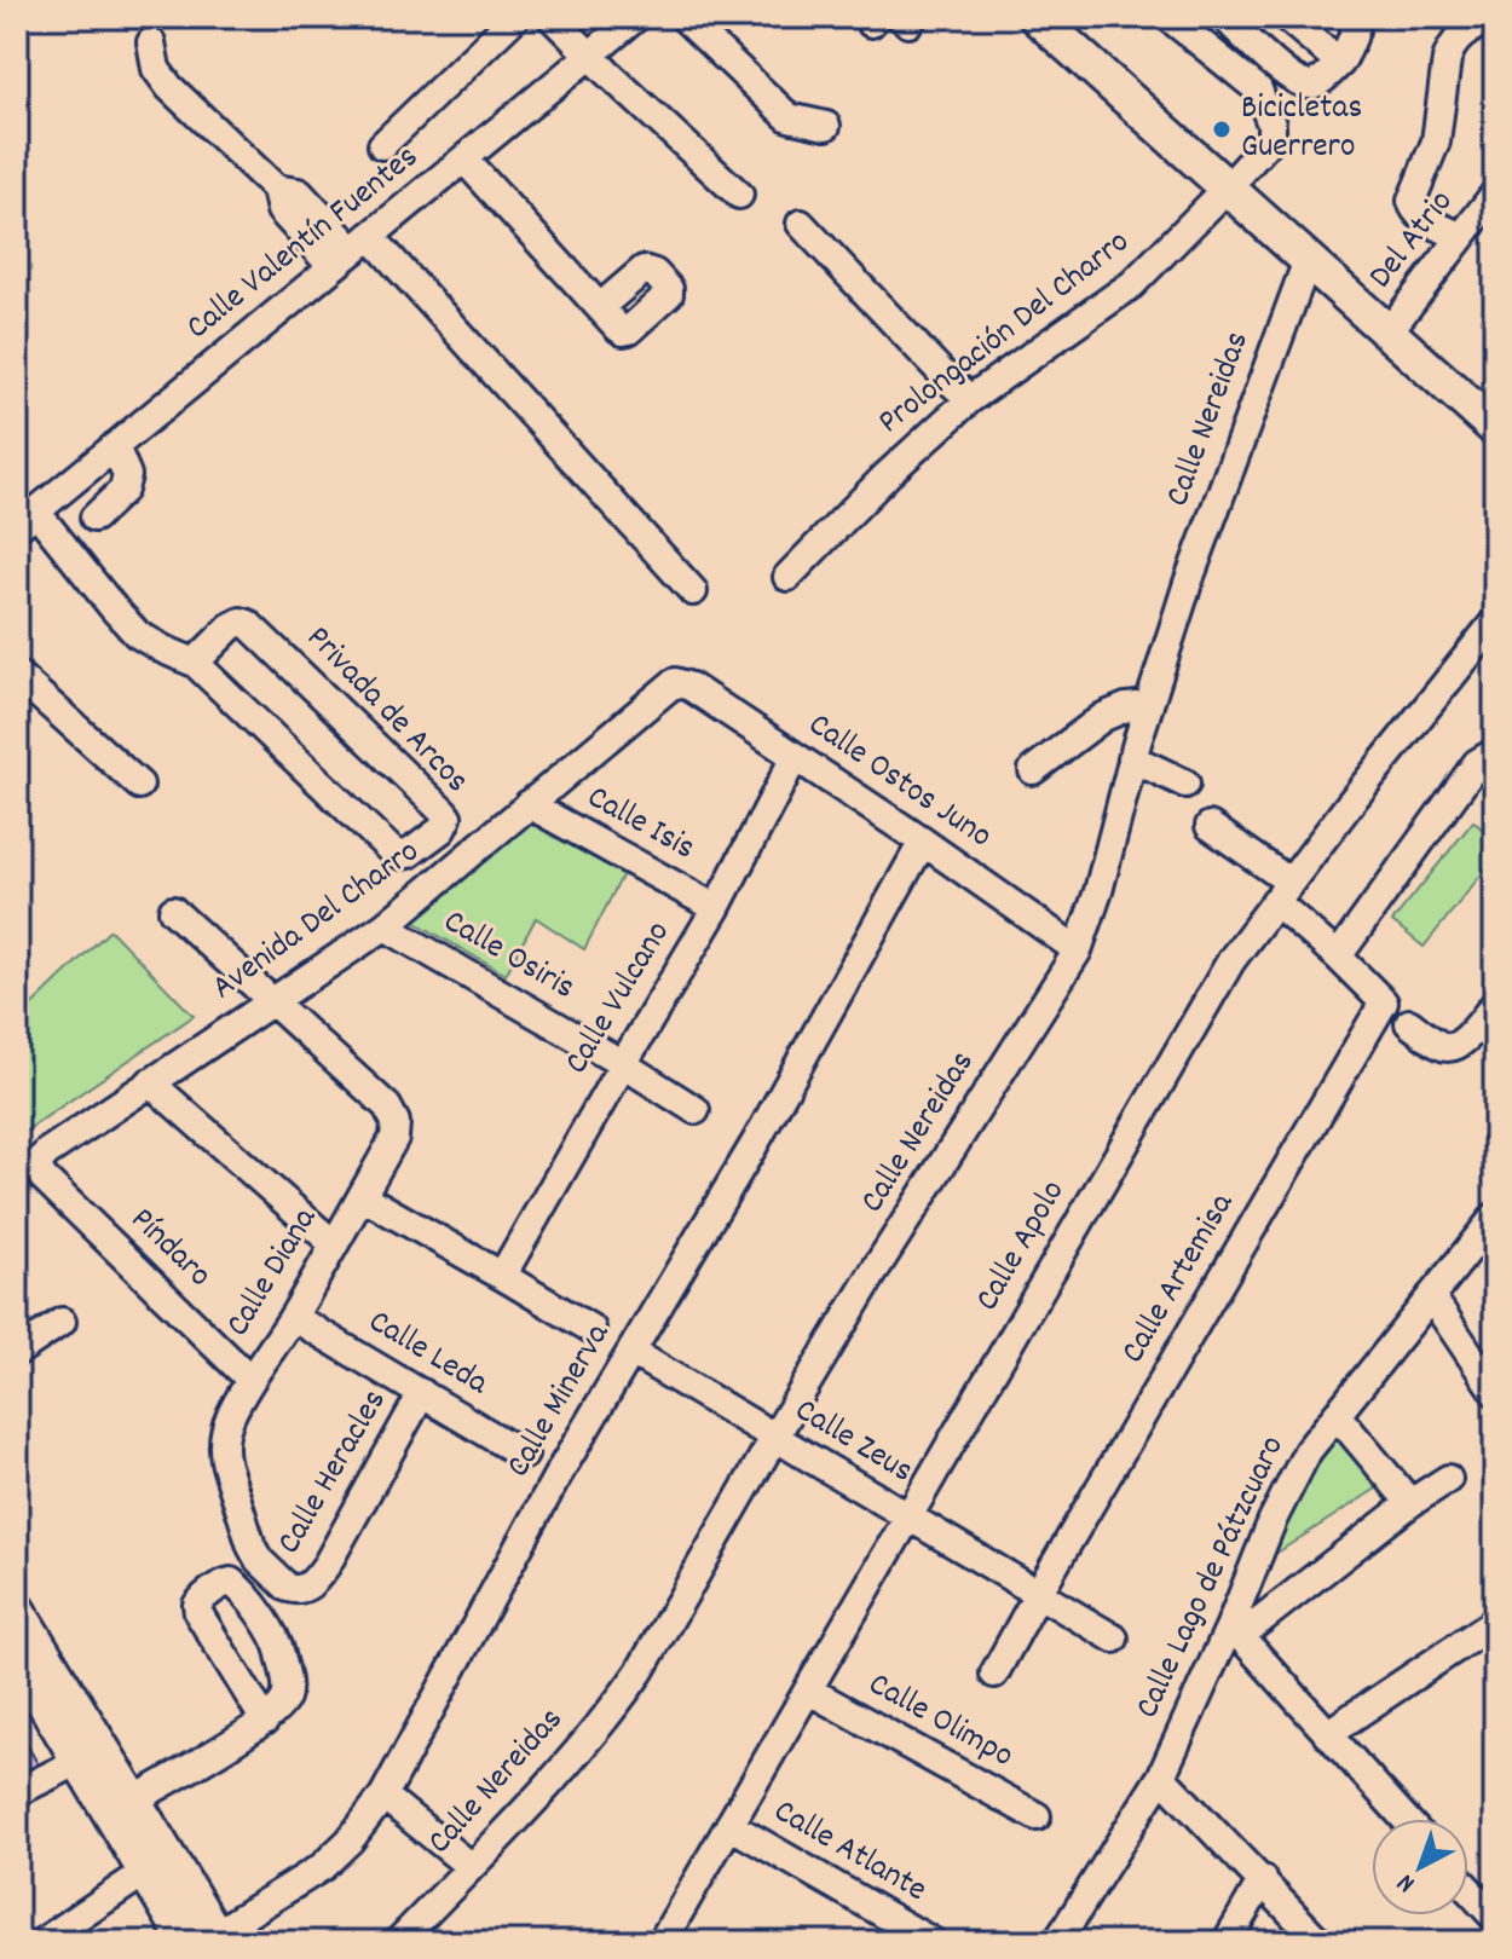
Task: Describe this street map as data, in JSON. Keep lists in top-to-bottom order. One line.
{"streets":{"street":["Del Atrio","Calle Valentín Fuentes","Prolongación Del Charro","Calle Nereidas","Privada de Arcos","Calle Ostos Juno","Calle Isis","Avenida Del Charro","Calle Osiris","Calle Vulcano","Calle Apolo","Píndaro","Calle Diana","Calle Artemisa","Calle Leda","Calle Minerva","Calle Zeus","Calle Heracles","Calle Lago de Pátzcuaro","Calle Olimpo","Calle Atlante"]},"crossings":[["Calle Valentín Fuentes","Privada de Arcos"],["Calle Nereidas","Calle Ostos Juno"],["Calle Nereidas","Calle Zeus"],["Calle Ostos Juno","Avenida Del Charro"],["Calle Ostos Juno","Calle Vulcano"],["Calle Ostos Juno","Calle Minerva"],["Calle Isis","Avenida Del Charro"],["Calle Isis","Calle Vulcano"],["Avenida Del Charro","Calle Osiris"],["Avenida Del Charro","Píndaro"],["Avenida Del Charro","Calle Diana"],["Calle Osiris","Calle Vulcano"],["Calle Apolo","Calle Zeus"],["Calle Apolo","Calle Olimpo"],["Calle Apolo","Calle Atlante"],["Píndaro","Calle Diana"],["Calle Diana","Calle Leda"],["Calle Diana","Calle Heracles"],["Calle Artemisa","Calle Zeus"],["Calle Leda","Calle Heracles"],["Calle Minerva","Calle Zeus"]],"places":["Bicicletas Guerrero"],"north":"bottom left"}
